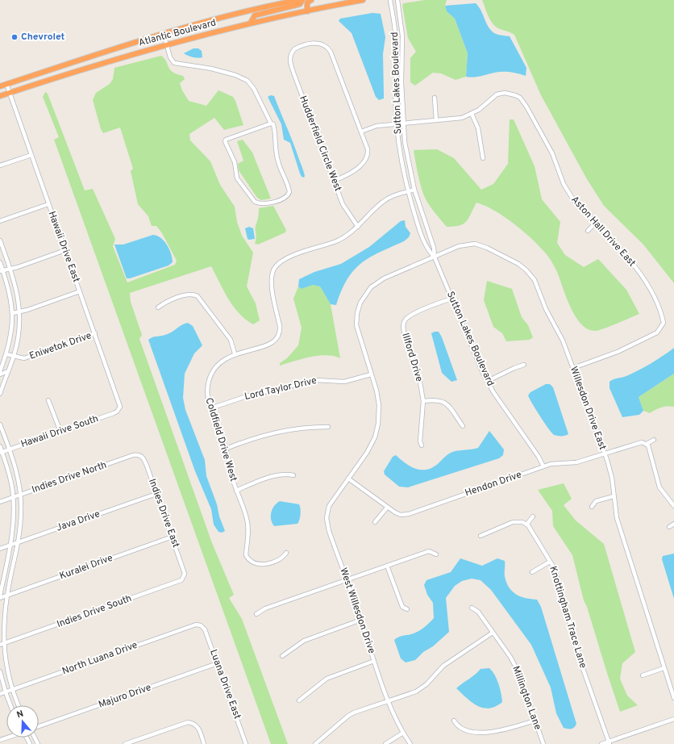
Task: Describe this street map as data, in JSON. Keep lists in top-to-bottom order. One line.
{"streets":{"highway":["Atlantic Boulevard"],"street":["Sutton Lakes Boulevard","Hudderfield Circle West","Aston Hall Drive East","Hawaii Drive East","Eniwetok Drive","Illford Drive","Lord Taylor Drive","Willesdon Drive East","Hawaii Drive South","Coldfield Drive West","Indies Drive North","Hendon Drive","Indies Drive East","Java Drive","Kuralei Drive","West Willesdon Drive","Indies Drive South","Knottingham Trace Lane","North Luana Drive","Luana Drive East","Majuro Drive","Millington Lane"]},"crossings":[["Atlantic Boulevard","Hawaii Drive East"],["Sutton Lakes Boulevard","Illford Drive"],["Sutton Lakes Boulevard","Willesdon Drive East"],["Sutton Lakes Boulevard","Coldfield Drive West"],["Sutton Lakes Boulevard","Hendon Drive"],["Hudderfield Circle West","Coldfield Drive West"],["Aston Hall Drive East","Willesdon Drive East"],["Hawaii Drive East","Eniwetok Drive"],["Hawaii Drive East","Hawaii Drive South"],["Lord Taylor Drive","Willesdon Drive East"],["Lord Taylor Drive","Coldfield Drive West"],["Lord Taylor Drive","West Willesdon Drive"],["Willesdon Drive East","Hendon Drive"],["Willesdon Drive East","West Willesdon Drive"],["Indies Drive North","Indies Drive East"],["Hendon Drive","West Willesdon Drive"],["Indies Drive East","Java Drive"],["Indies Drive East","Kuralei Drive"],["Indies Drive East","Indies Drive South"],["North Luana Drive","Luana Drive East"],["Luana Drive East","Majuro Drive"]],"places":["Chevrolet"],"north":"top"}
